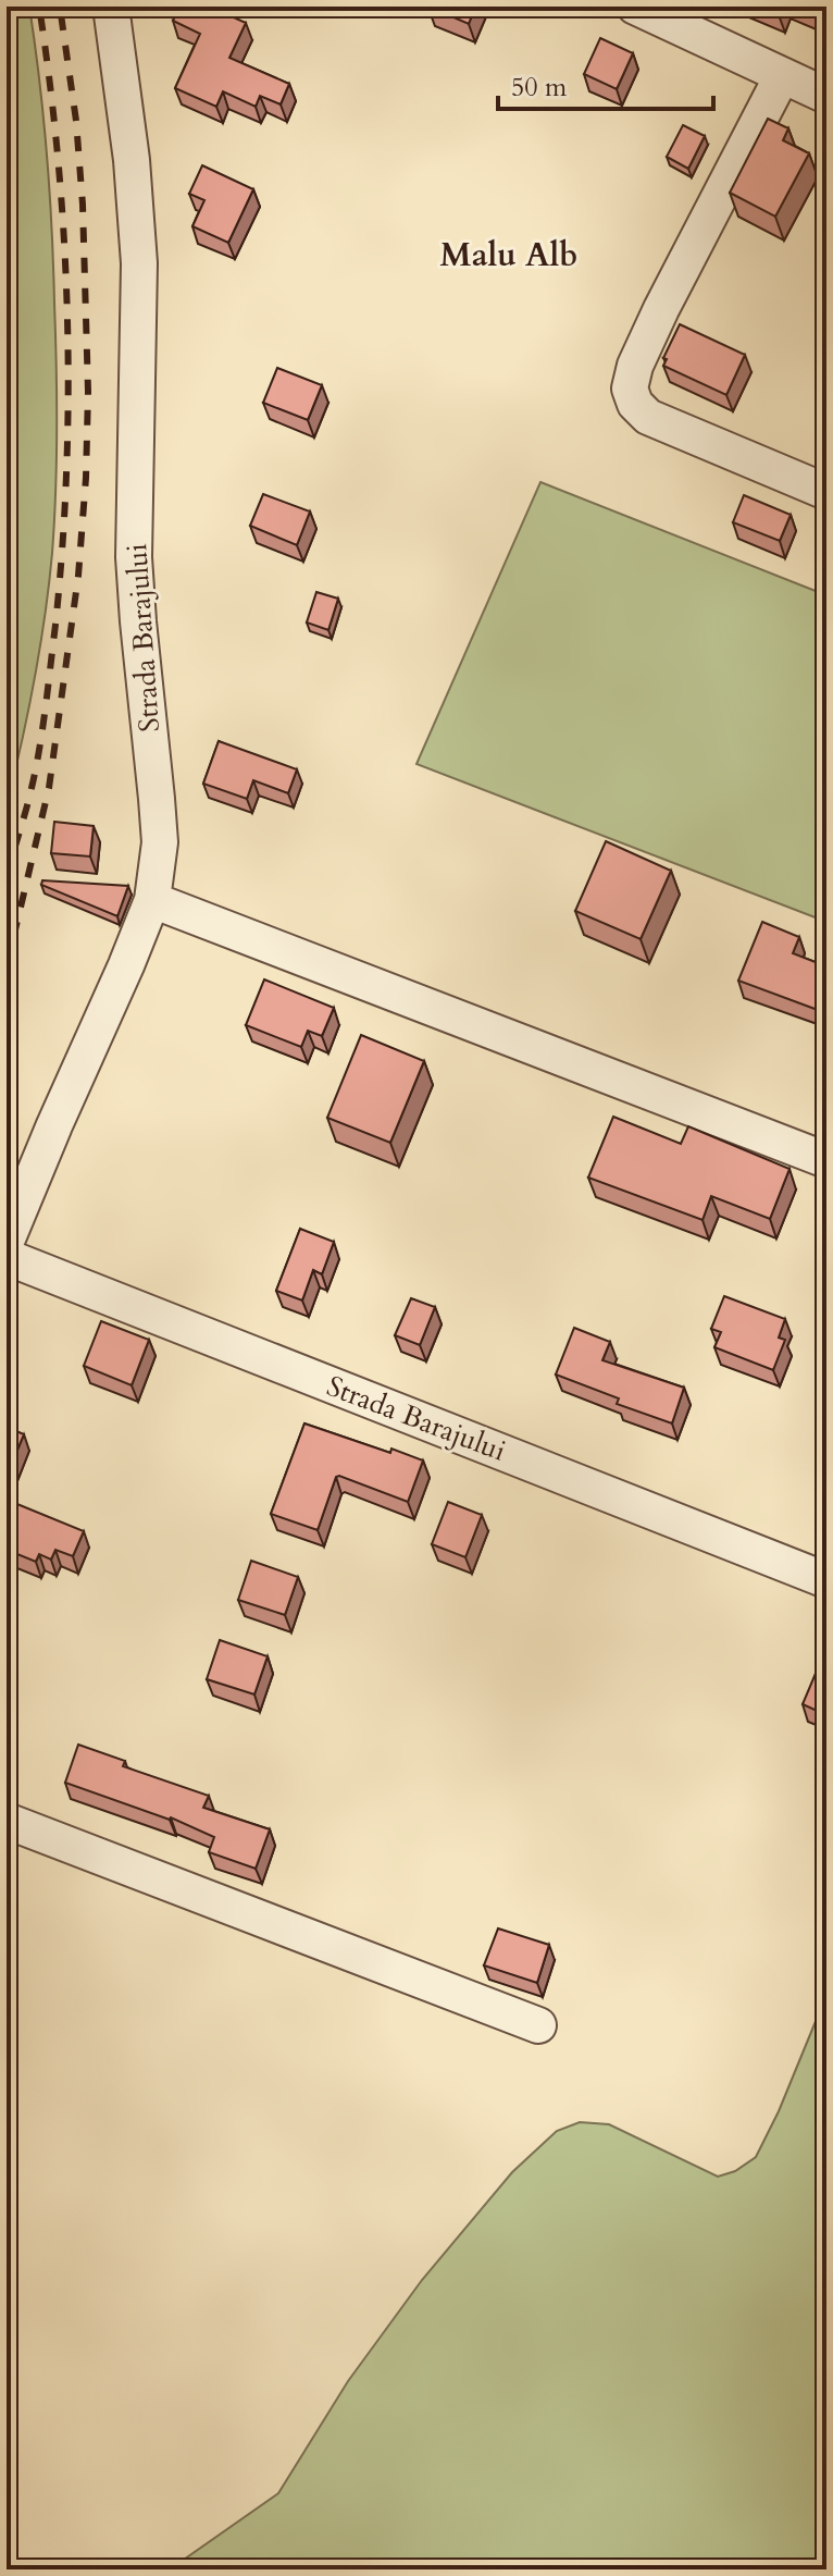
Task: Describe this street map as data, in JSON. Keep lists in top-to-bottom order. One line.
{"streets":{"street":["Strada Barajului"]},"districts":["Malu Alb"],"scale_bar":"50 m"}
